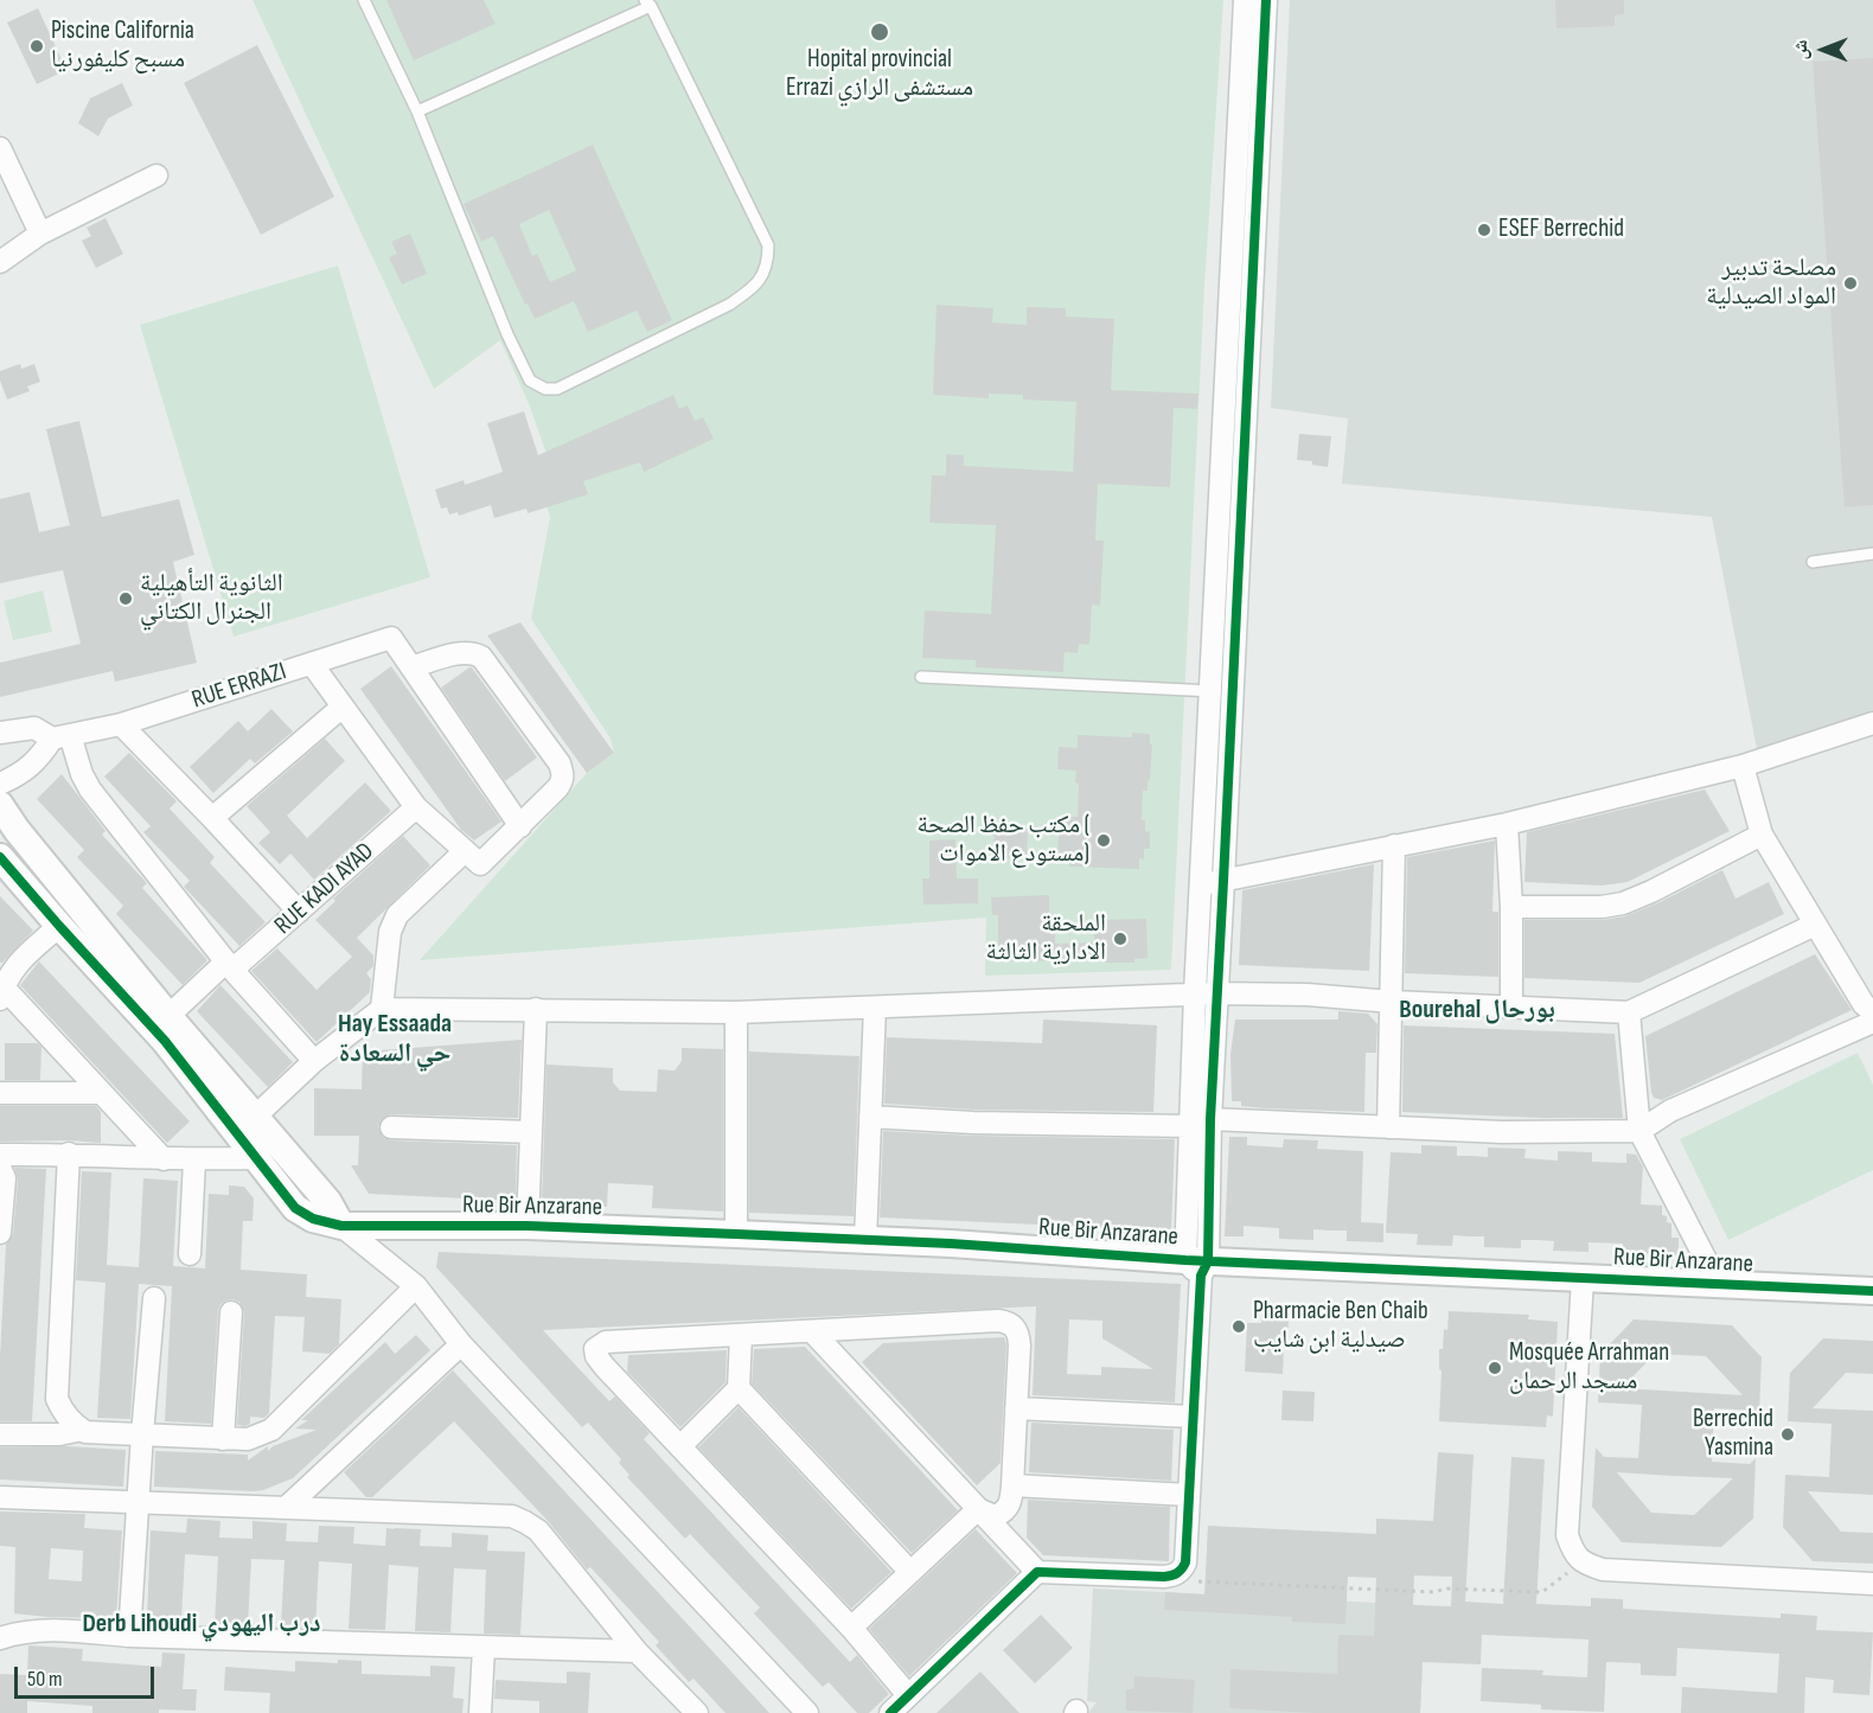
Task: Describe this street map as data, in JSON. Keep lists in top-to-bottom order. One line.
{"streets":{"street":["RUE ERRAZI","RUE KADI AYAD","Rue Bir Anzarane"]},"districts":["Bourehal بورحال","Hay Essaada حي السعادة","Derb Lihoudi درب اليهودي"],"places":["Hopital provincial Errazi مستشفى الرازي","Piscine California مسبح كليفورنيا","ESEF Berrechid","مصلحة تدبير المواد الصيدلية","الثانوية التأهيلية الجنرال الكتاني","مكتب حفظ الصحة ( مستودع الاموات)","الملحقة الادارية الثالثة","Pharmacie Ben Chaib صيدلية ابن شايب","Mosquée Arrahman مسجد الرحمان","Berrechid Yasmina"],"scale_bar":"50 m","north":"left"}
